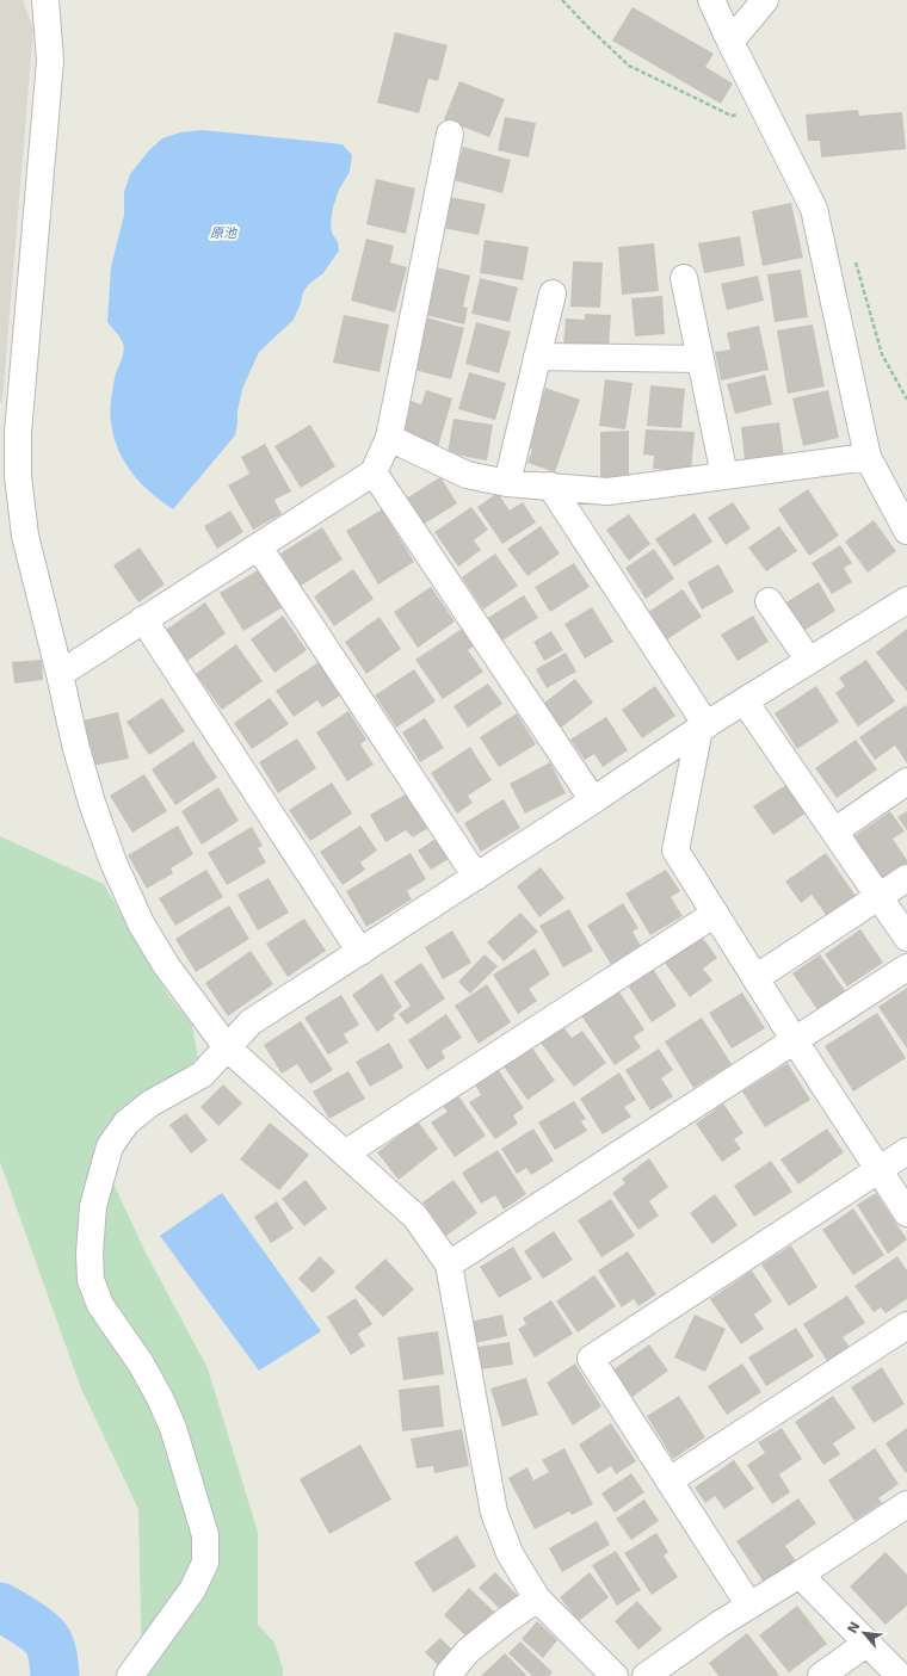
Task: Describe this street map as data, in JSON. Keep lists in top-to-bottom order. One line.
{"water":["原池"],"north":"top left"}
